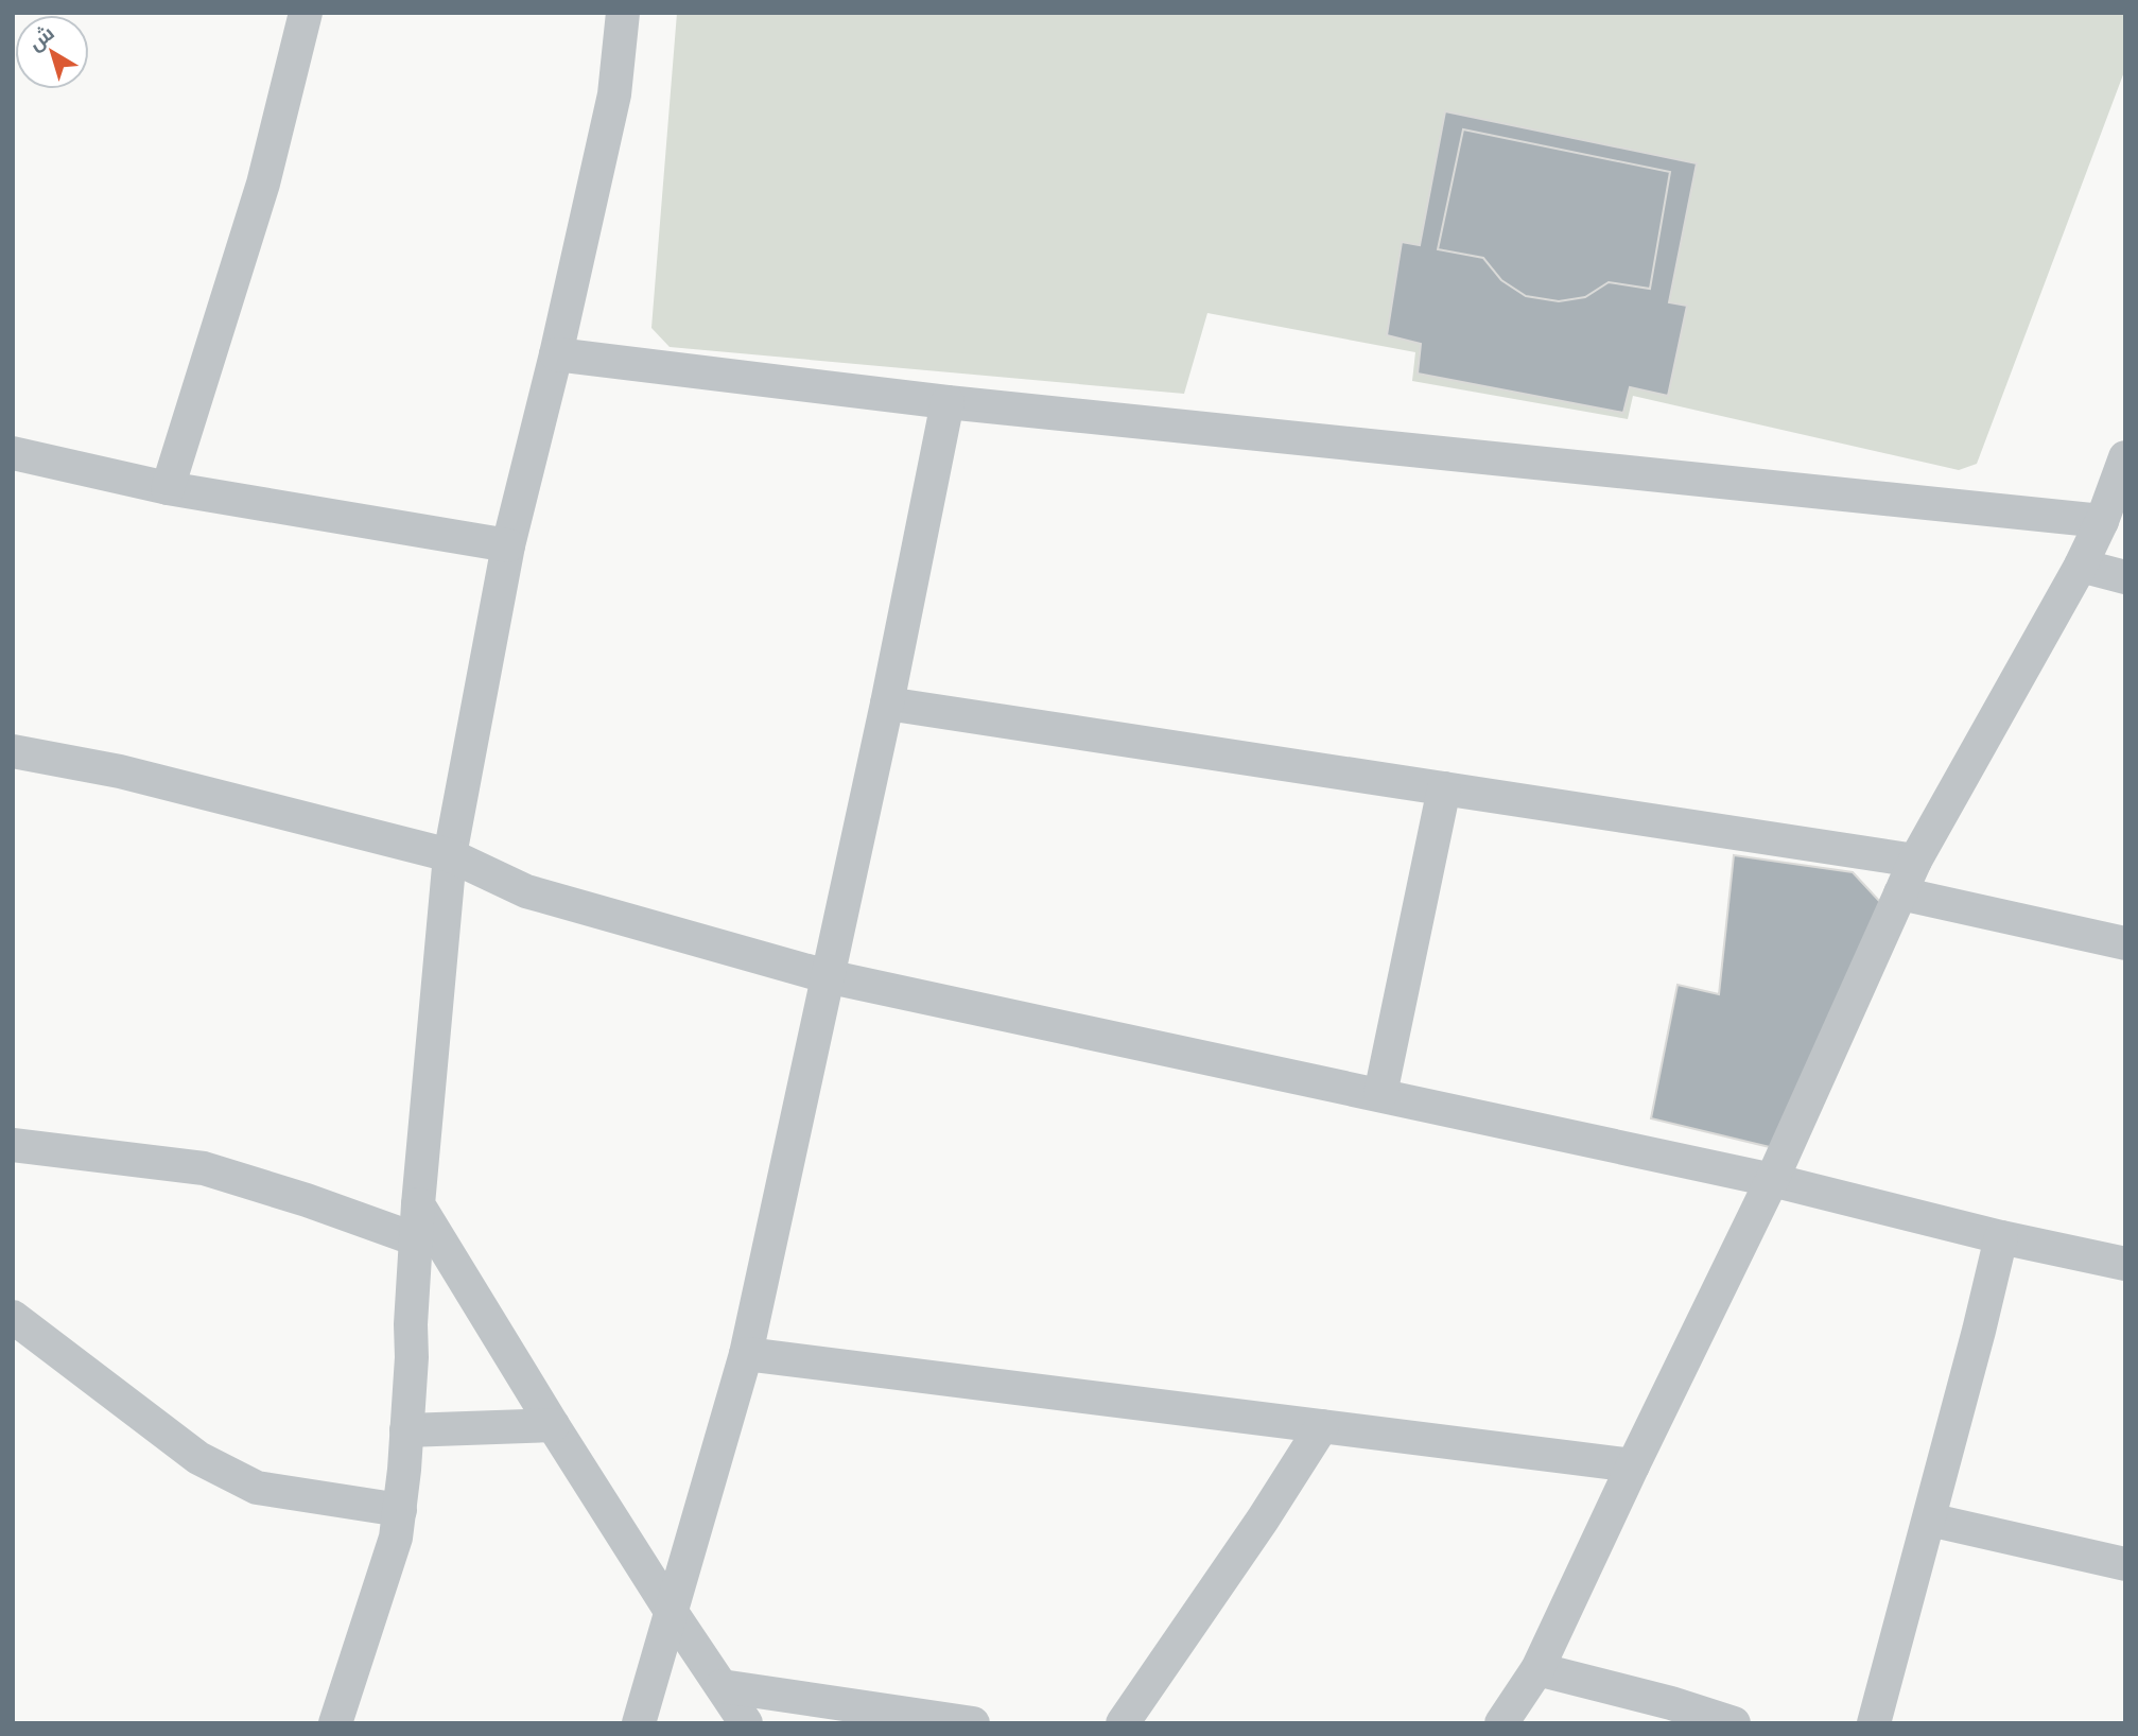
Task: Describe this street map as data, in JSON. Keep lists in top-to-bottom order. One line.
{"north":"top left"}
